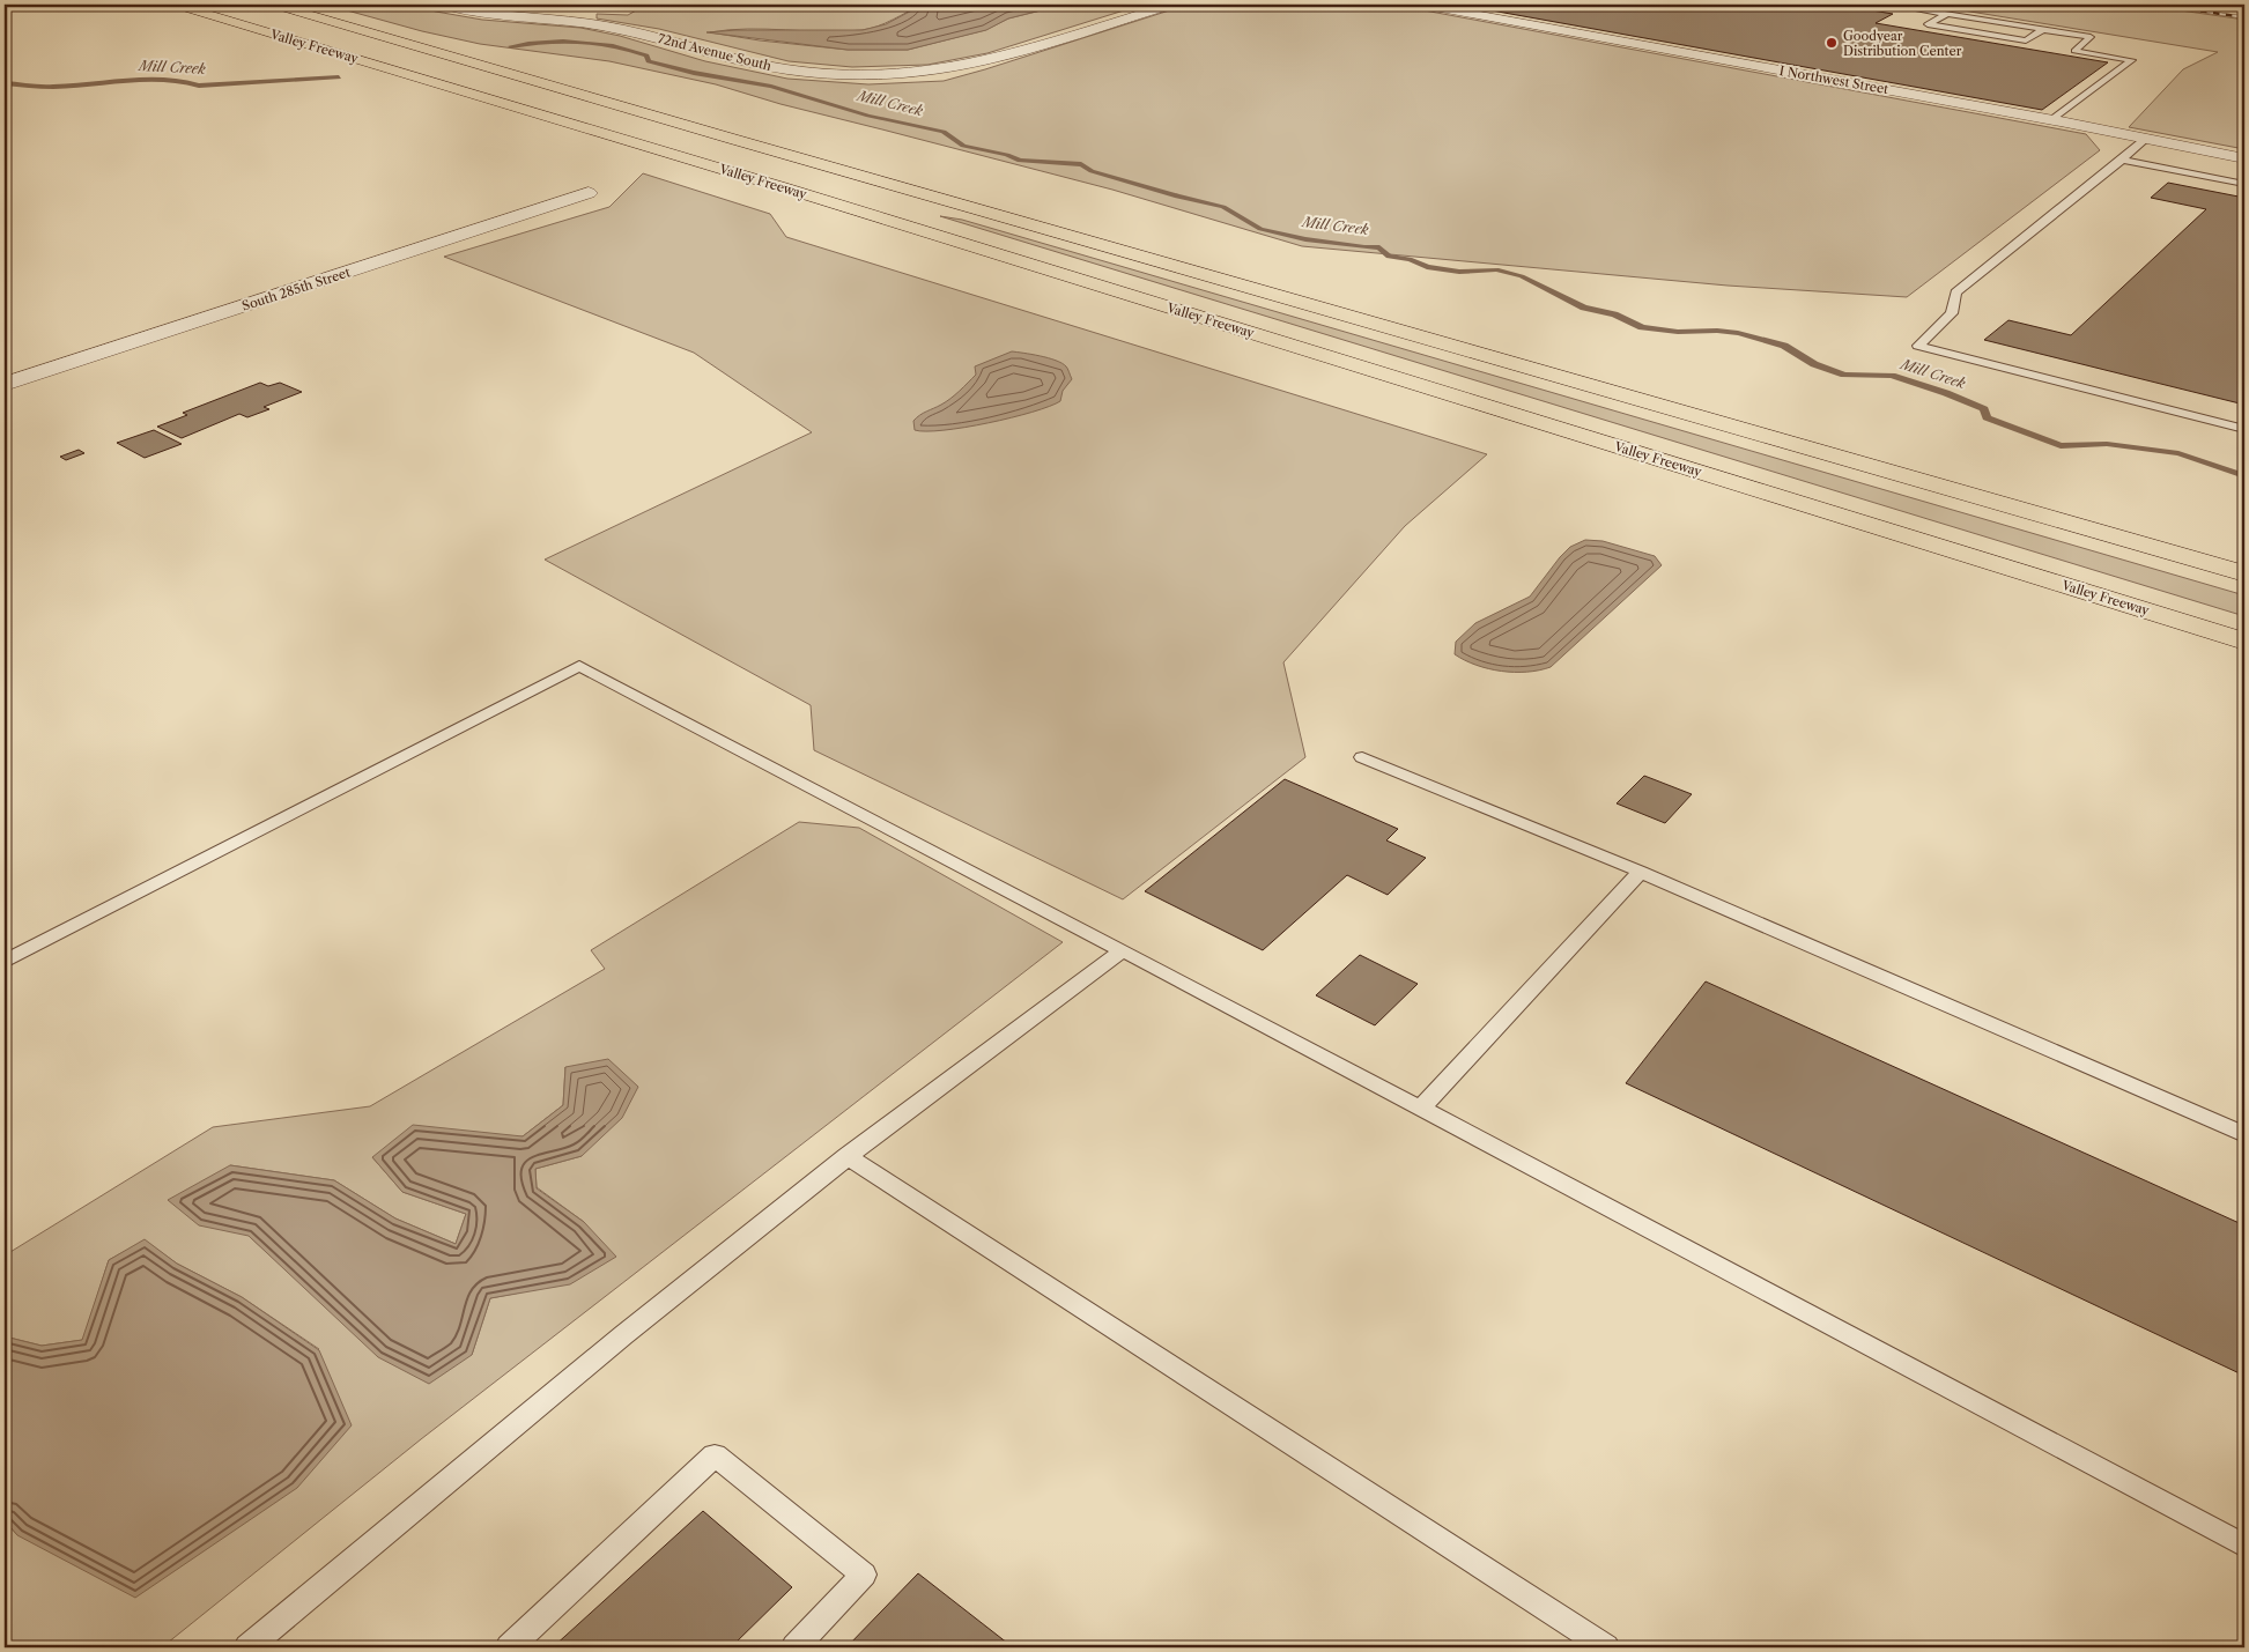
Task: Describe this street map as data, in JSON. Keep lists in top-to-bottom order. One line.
{"streets":{"highway":["Valley Freeway"],"street":["72nd Avenue South","I Northwest Street","South 285th Street"]},"water":["Mill Creek"],"places":["Goodyear Distribution Center"]}
